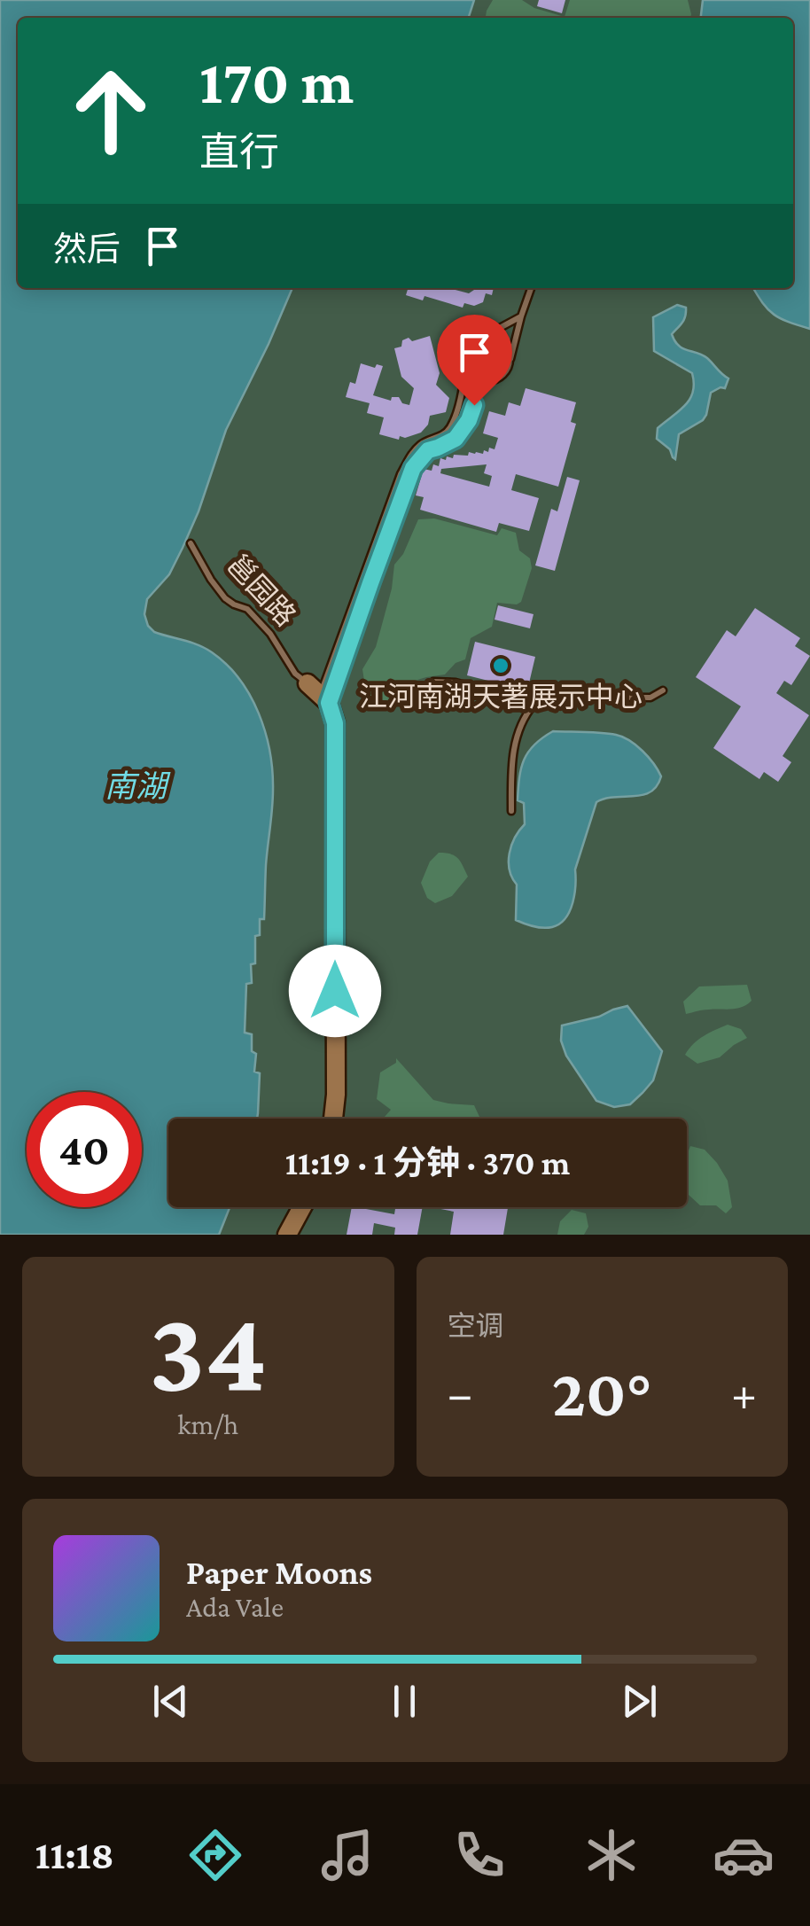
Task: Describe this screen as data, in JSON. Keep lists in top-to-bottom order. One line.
{"streets":{"lane":["邕园路"]},"water":["南湖"],"places":["江河南湖天著展示中心"],"page":{"turn":["170 m","直行"],"then":"然后","limit":"40","trip":"11:19 · 1 分钟 · 370 m","tile":[["34","km/h"],"空调"],"heat":["−","20°","+"],"song":["Paper Moons","Ada Vale"],"tabs":"11:18"}}
